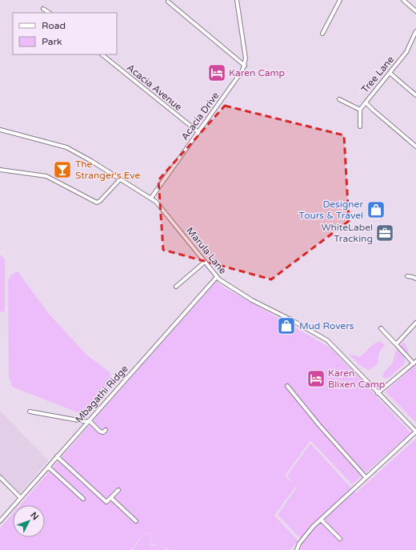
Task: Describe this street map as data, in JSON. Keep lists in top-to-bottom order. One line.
{"streets":{"street":["Tree Lane","Acacia Avenue","Acacia Drive","Marula Lane","Mbagathi Ridge"]},"crossings":[["Acacia Avenue","Acacia Drive"],["Acacia Drive","Marula Lane"],["Marula Lane","Mbagathi Ridge"]],"places":{"hotel":["Karen Camp","Karen Blixen Camp"],"bar":["The Stranger's Eve"],"shop":["Designer Tours & Travel","Mud Rovers"],"office":["WhiteLabel Tracking"]},"legend":["Road","Park"],"north":"top right"}
